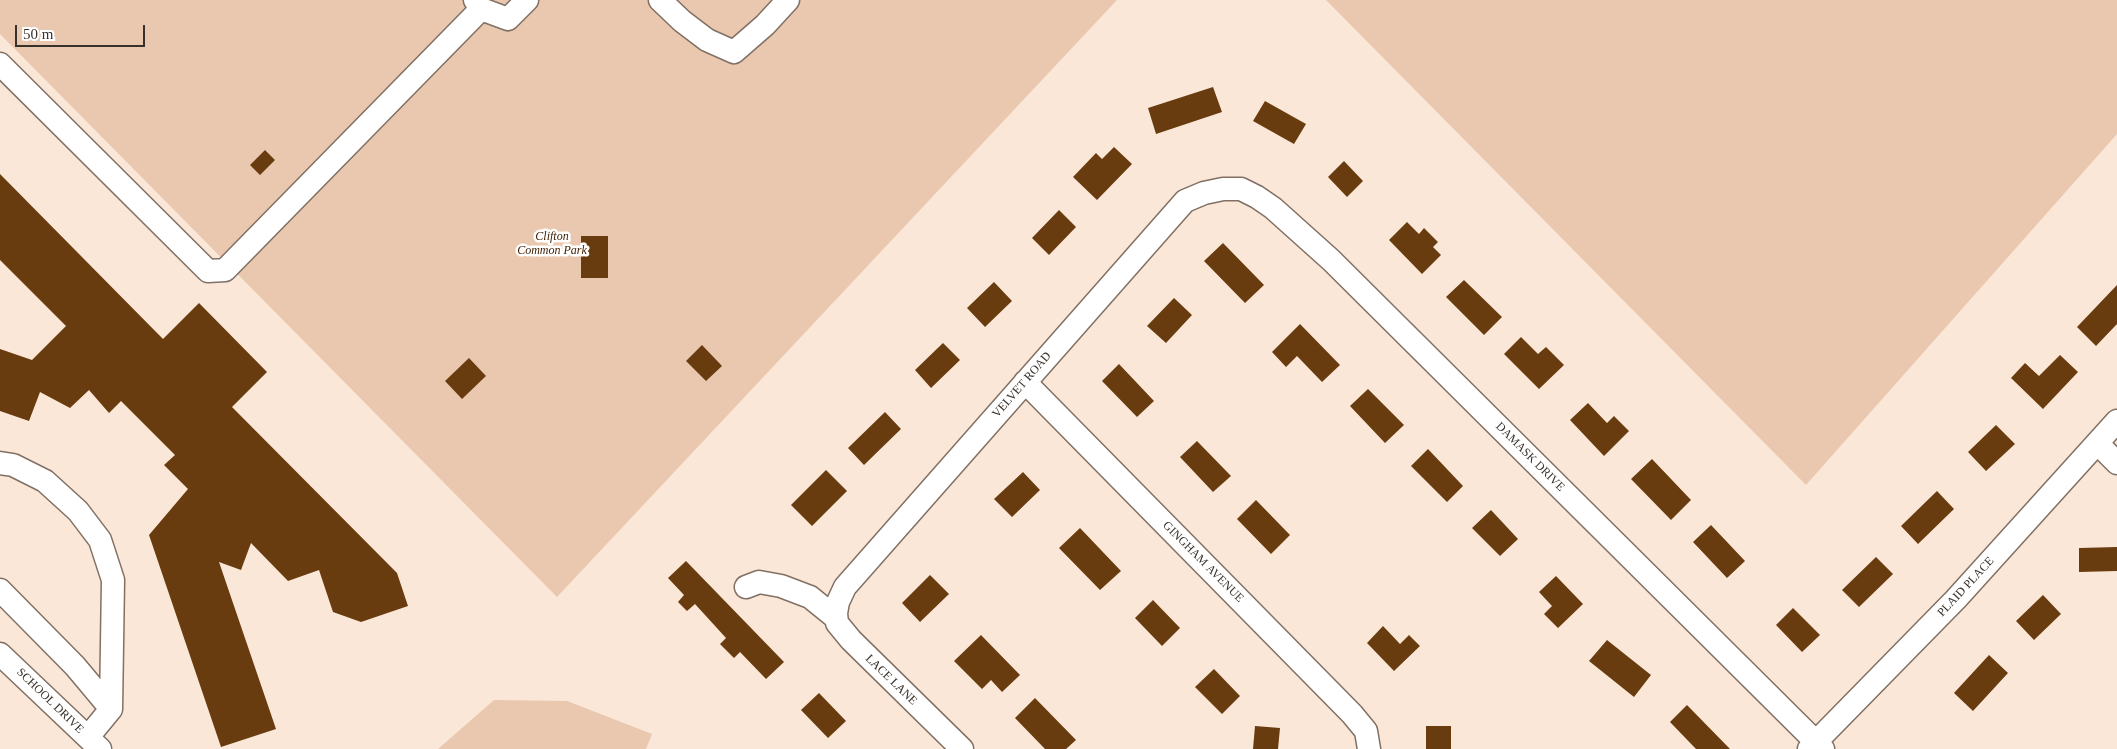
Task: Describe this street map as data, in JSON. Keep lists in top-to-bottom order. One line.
{"streets":{"street":["VELVET ROAD","DAMASK DRIVE","GINGHAM AVENUE","PLAID PLACE","LACE LANE","SCHOOL DRIVE"]},"crossings":[["VELVET ROAD","DAMASK DRIVE"],["VELVET ROAD","GINGHAM AVENUE"],["VELVET ROAD","LACE LANE"],["DAMASK DRIVE","PLAID PLACE"]],"parks":["Clifton Common Park"],"scale_bar":"50 m"}
